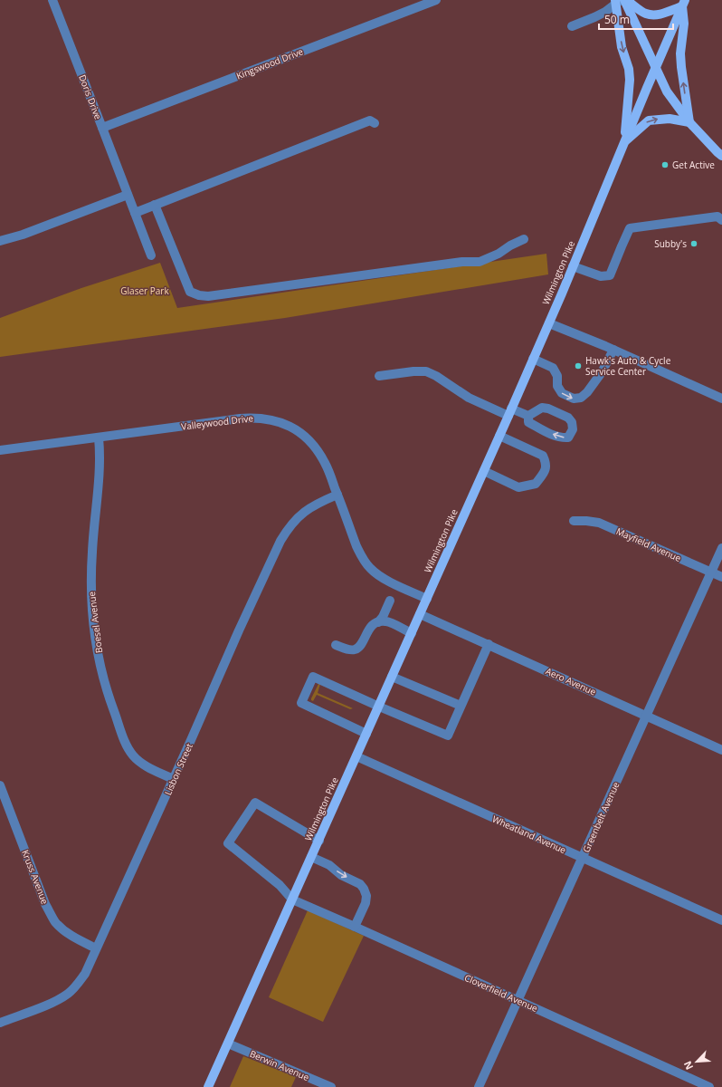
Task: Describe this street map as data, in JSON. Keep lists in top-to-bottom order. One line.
{"streets":{"main road":["Wilmington Pike"],"street":["Kingswood Drive","Doris Drive","Valleywood Drive","Mayfield Avenue","Boesel Avenue","Aero Avenue","Lisbon Street","Greenbelt Avenue","Wheatland Avenue","Kruss Avenue","Cloverfield Avenue","Berwin Avenue"]},"crossings":[["Kingswood Drive","Doris Drive"],["Wilmington Pike","Valleywood Drive"],["Wilmington Pike","Aero Avenue"],["Wilmington Pike","Wheatland Avenue"],["Wilmington Pike","Cloverfield Avenue"],["Wilmington Pike","Berwin Avenue"],["Valleywood Drive","Boesel Avenue"],["Valleywood Drive","Lisbon Street"],["Mayfield Avenue","Greenbelt Avenue"],["Boesel Avenue","Lisbon Street"],["Aero Avenue","Greenbelt Avenue"],["Lisbon Street","Kruss Avenue"],["Greenbelt Avenue","Wheatland Avenue"],["Greenbelt Avenue","Cloverfield Avenue"]],"parks":["Glaser Park"],"places":["Get Active","Subby's","Hawk's Auto & Cycle Service Center"],"scale_bar":"50 m","north":"bottom left"}
